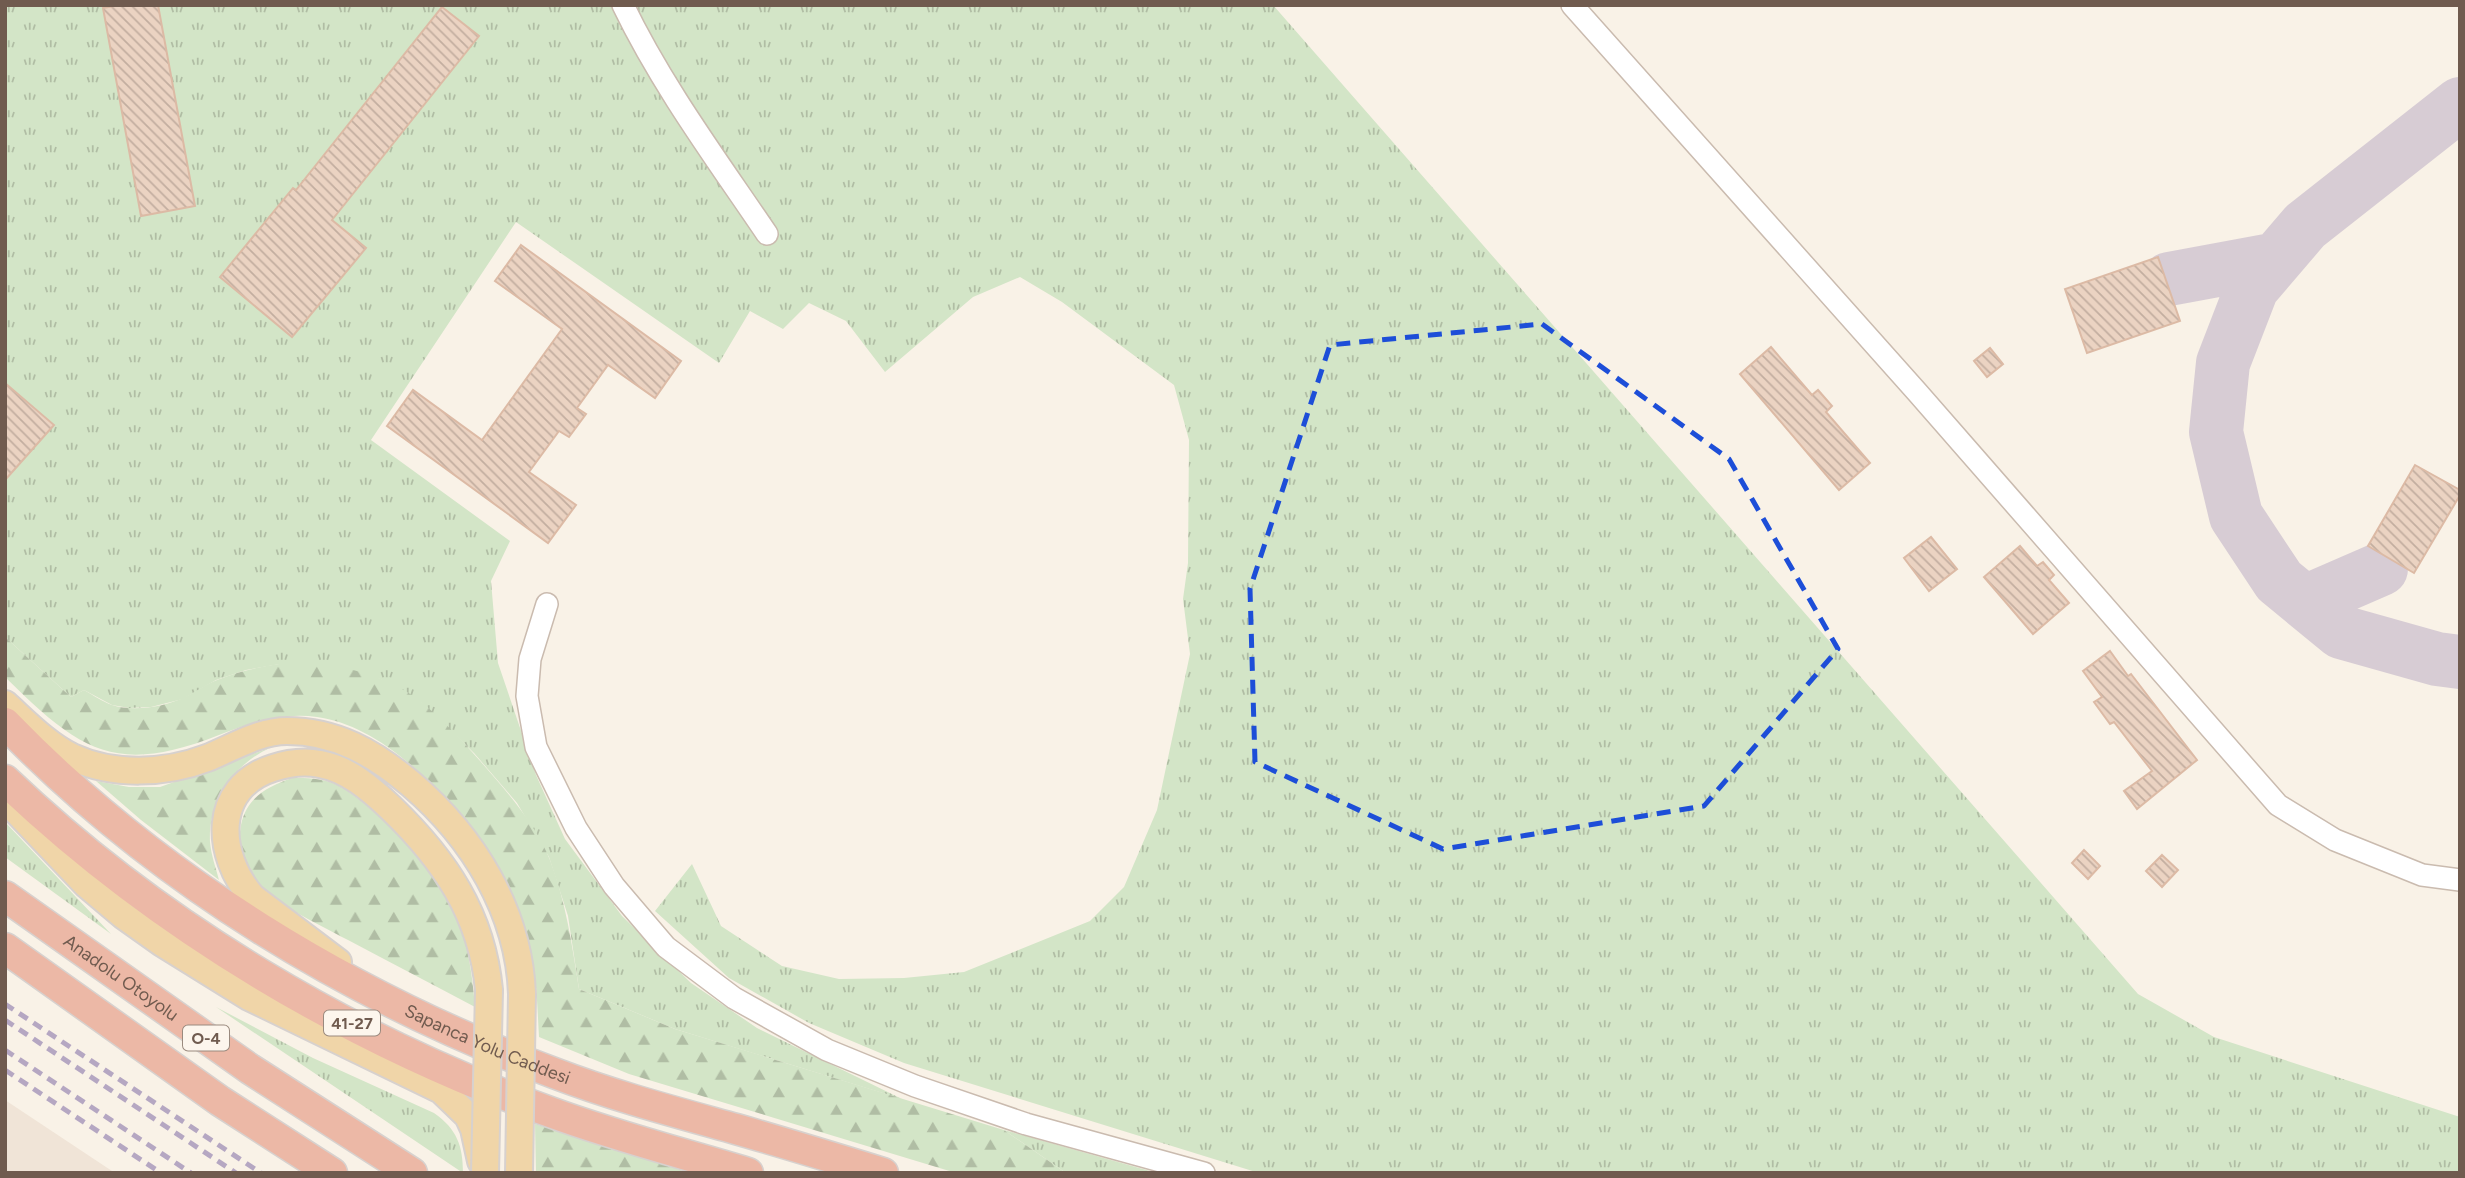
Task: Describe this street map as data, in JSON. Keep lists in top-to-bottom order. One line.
{"streets":{"highway":["Anadolu Otoyolu","41-27","O-4","Sapanca Yolu Caddesi"]}}
